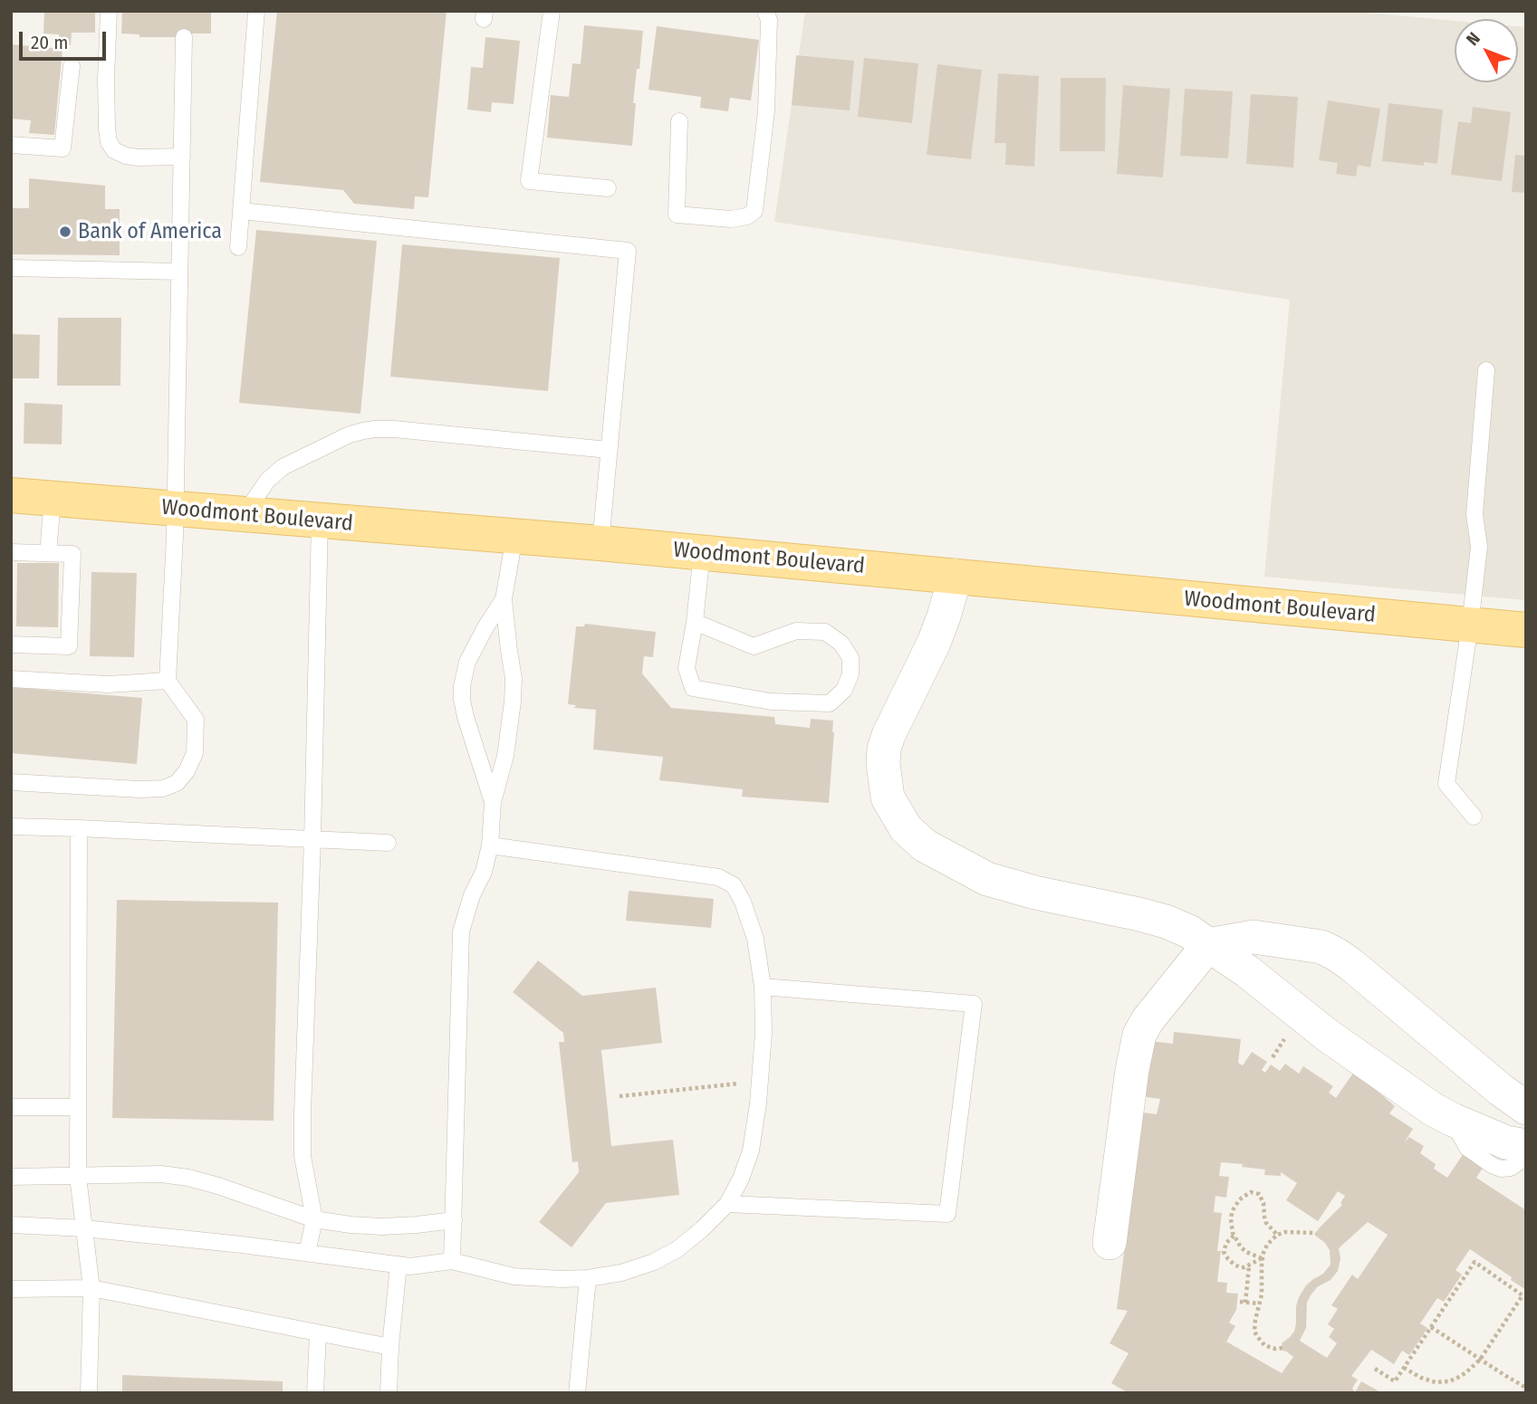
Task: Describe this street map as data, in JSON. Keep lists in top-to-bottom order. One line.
{"streets":{"main road":["Woodmont Boulevard"]},"places":["Bank of America"],"scale_bar":"20 m","north":"top left"}
